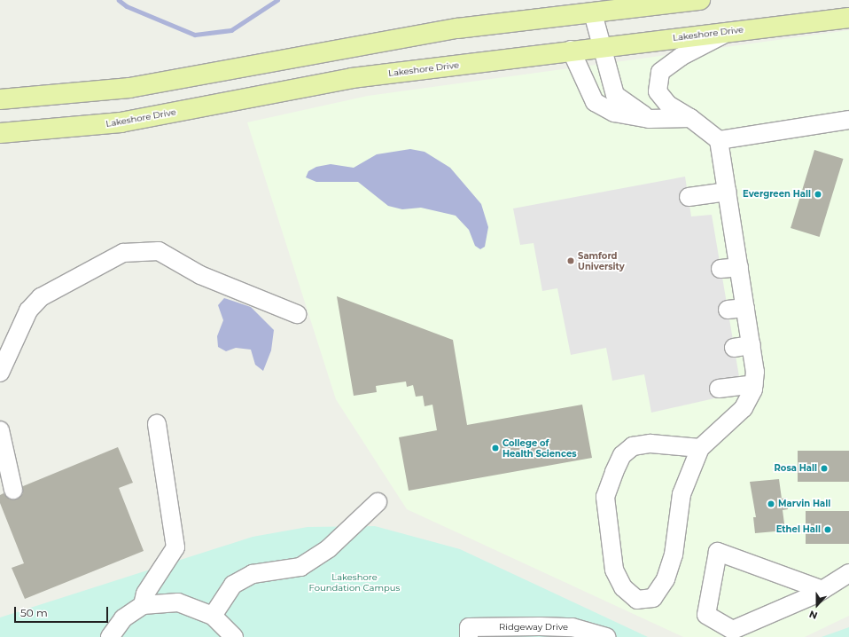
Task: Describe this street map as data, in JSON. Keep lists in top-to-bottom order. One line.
{"streets":{"main road":["Lakeshore Drive"],"street":["Ridgeway Drive"]},"parks":["Lakeshore Foundation Campus"],"places":["Evergreen Hall","Samford University","College of Health Sciences","Rosa Hall","Marvin Hall","Ethel Hall"],"scale_bar":"50 m","north":"bottom"}
